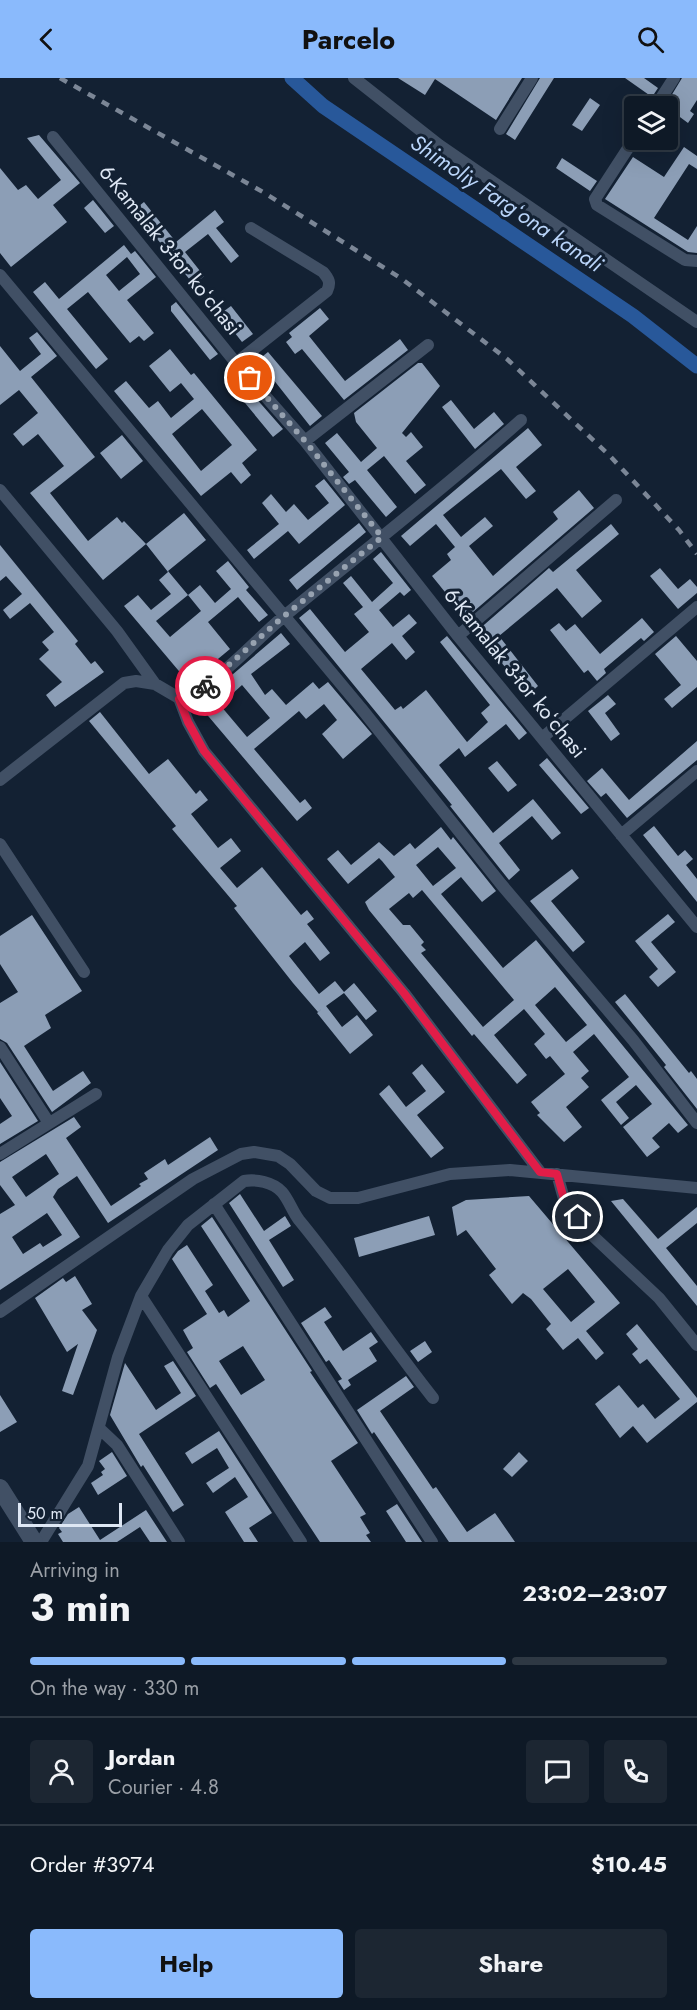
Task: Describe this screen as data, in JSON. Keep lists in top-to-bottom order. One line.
{"streets":{"street":["6-Kamalak 3-tor koʻchasi"]},"water":["Shimoliy Fargʻona kanali"],"scale_bar":"50 m","page":{"header":"Parcelo","scale":"50 m","heading":["3 min","Arriving in","23:02–23:07"],"panel":["Jordan","Courier · 4.8","Order #3974","$10.45"],"bar":"On the way · 330 m","buttons":["Help","Share"]}}
